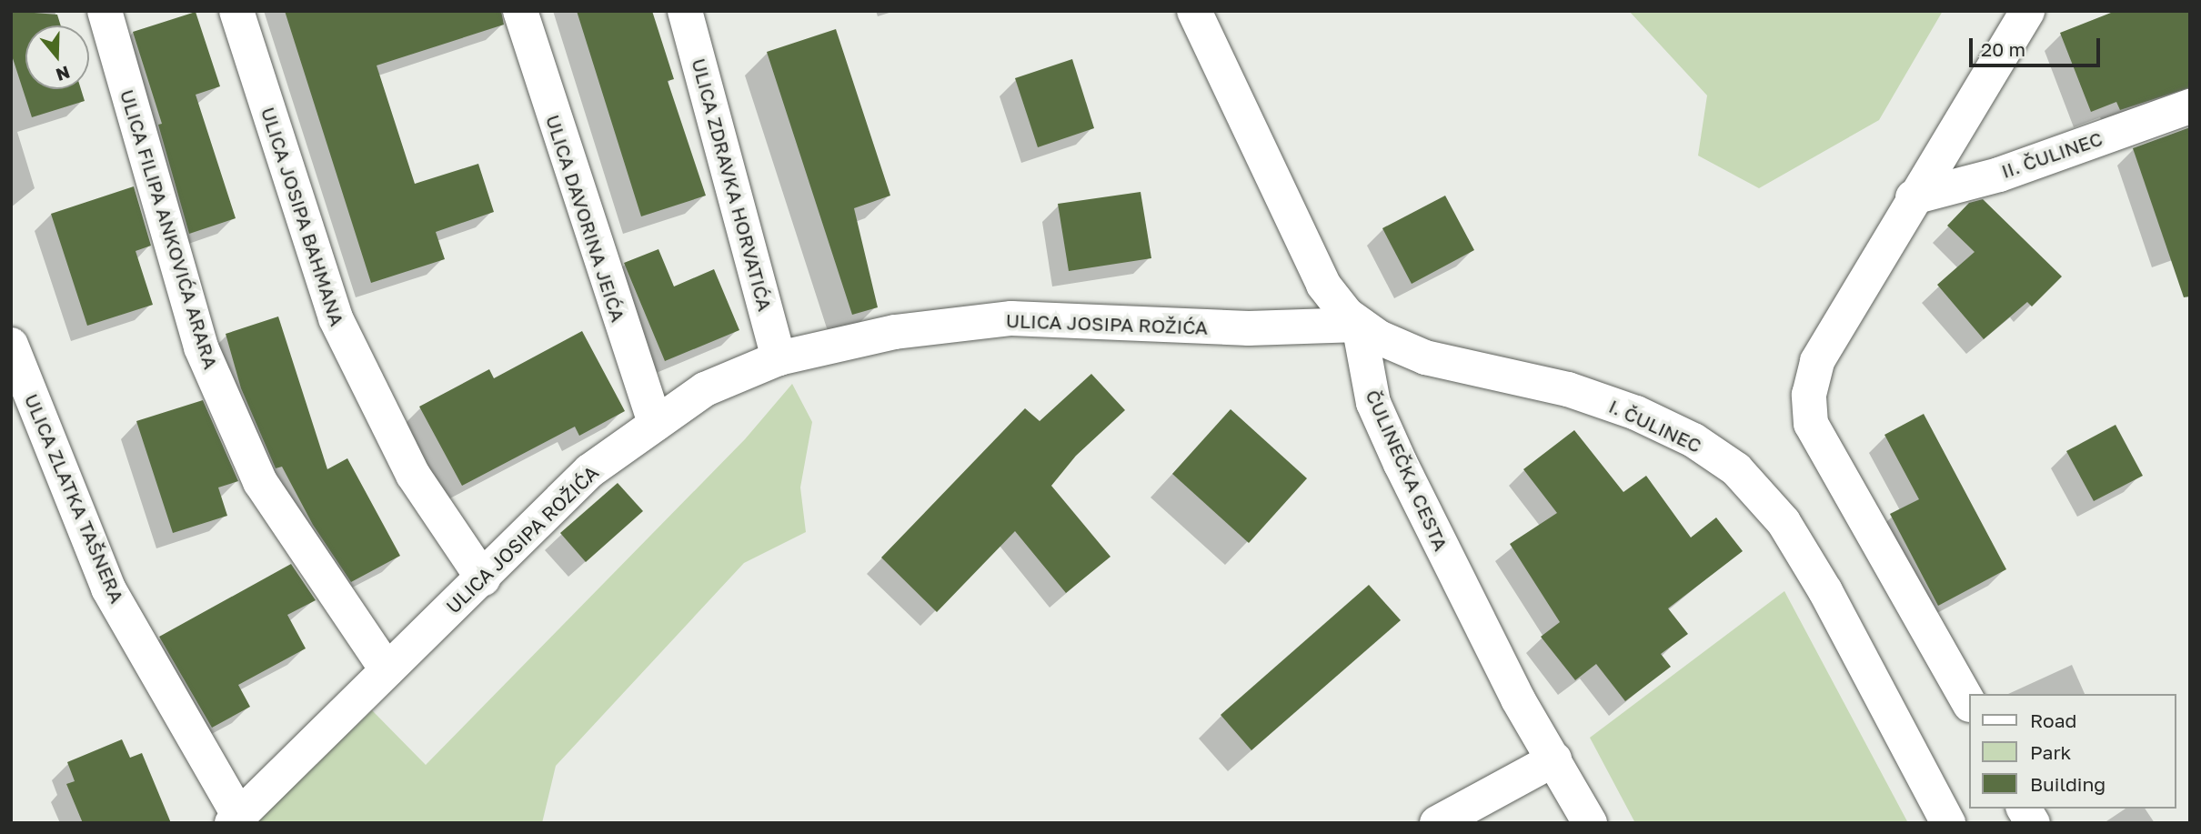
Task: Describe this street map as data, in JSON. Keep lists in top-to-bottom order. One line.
{"streets":{"street":["II. ČULINEC","ULICA ZDRAVKA HORVATIĆA","ULICA JOSIPA BAHMANA","ULICA DAVORINA JEIĆA","ULICA FILIPA ANKOVIĆA ARARA","ULICA JOSIPA ROŽIĆA","I. ČULINEC","ČULINEČKA CESTA","ULICA ZLATKA TAŠNERA"]},"crossings":[["ULICA ZDRAVKA HORVATIĆA","ULICA JOSIPA ROŽIĆA"],["ULICA JOSIPA BAHMANA","ULICA JOSIPA ROŽIĆA"],["ULICA DAVORINA JEIĆA","ULICA JOSIPA ROŽIĆA"],["ULICA FILIPA ANKOVIĆA ARARA","ULICA JOSIPA ROŽIĆA"],["ULICA JOSIPA ROŽIĆA","I. ČULINEC"],["ULICA JOSIPA ROŽIĆA","ČULINEČKA CESTA"],["ULICA JOSIPA ROŽIĆA","ULICA ZLATKA TAŠNERA"],["I. ČULINEC","ČULINEČKA CESTA"]],"legend":["Road","Park","Building"],"scale_bar":"20 m","north":"bottom"}
